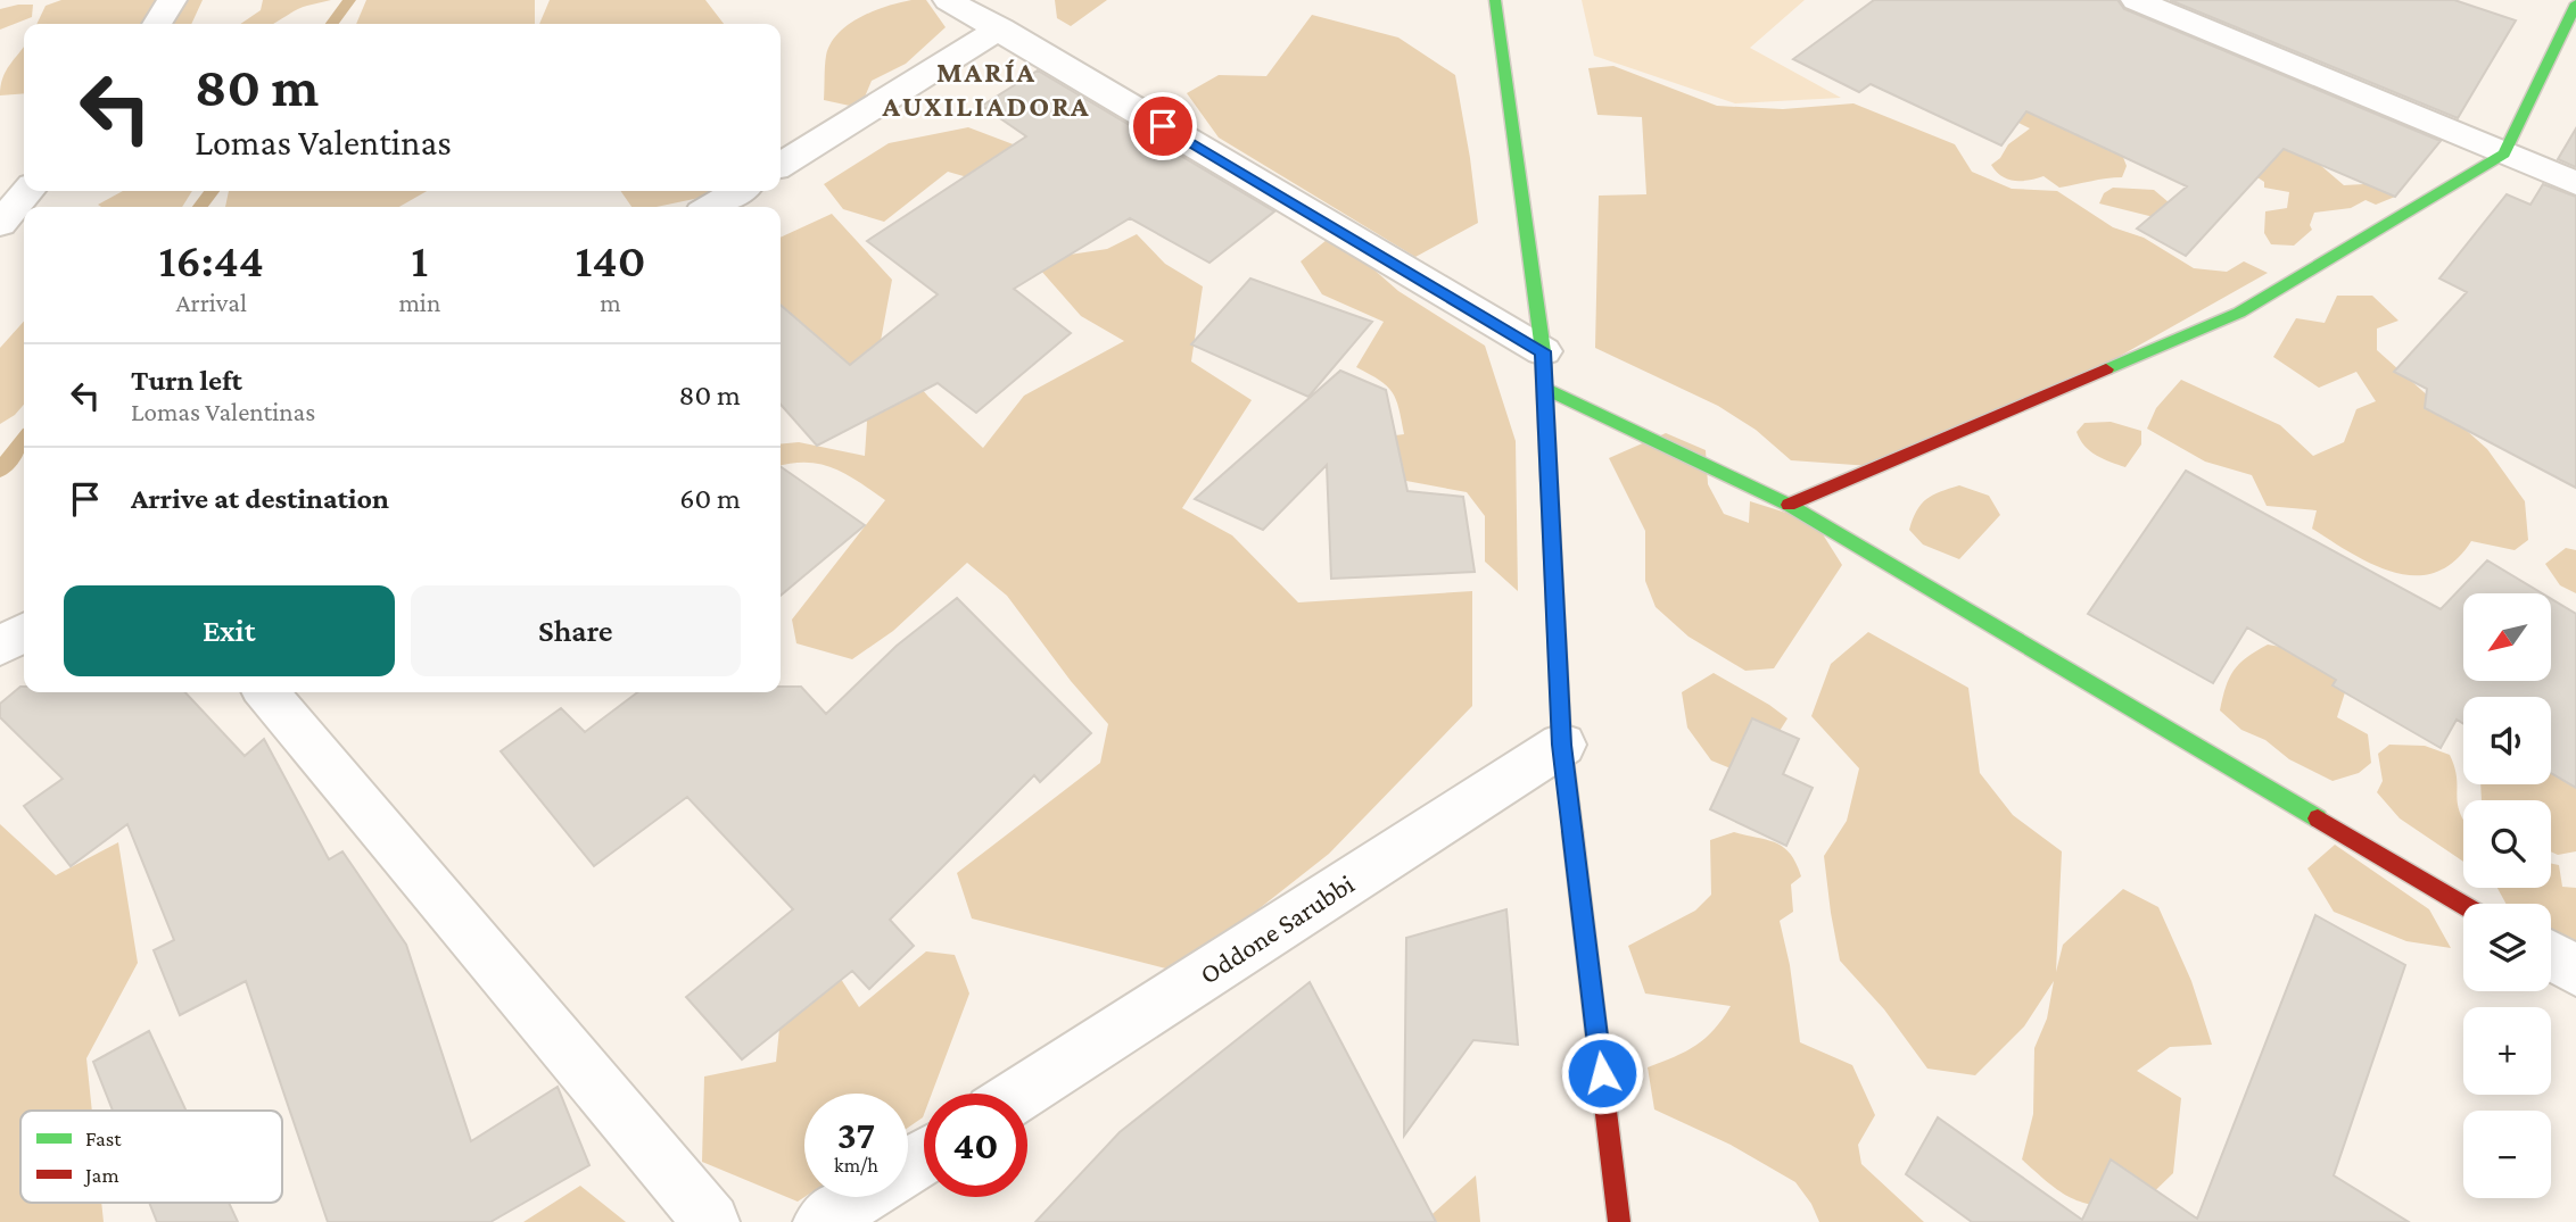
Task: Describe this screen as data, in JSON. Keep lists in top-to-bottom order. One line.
{"streets":{"street":["Oddone Sarubbi"]},"districts":["MARÍA AUXILIADORA"],"legend":["Fast","Jam"],"north":"bottom left","page":{"turn":["80 m","Lomas Valentinas"],"eta":["16:44","Arrival","1","min","140","m"],"list":[{"name":"Turn left","note":"Lomas Valentinas","value":"80 m"},{"name":"Arrive at destination","value":"60 m"}],"buttons":["Exit","Share"],"map_buttons":["+","−"],"speed":"37 km/h","limit":"40"}}
